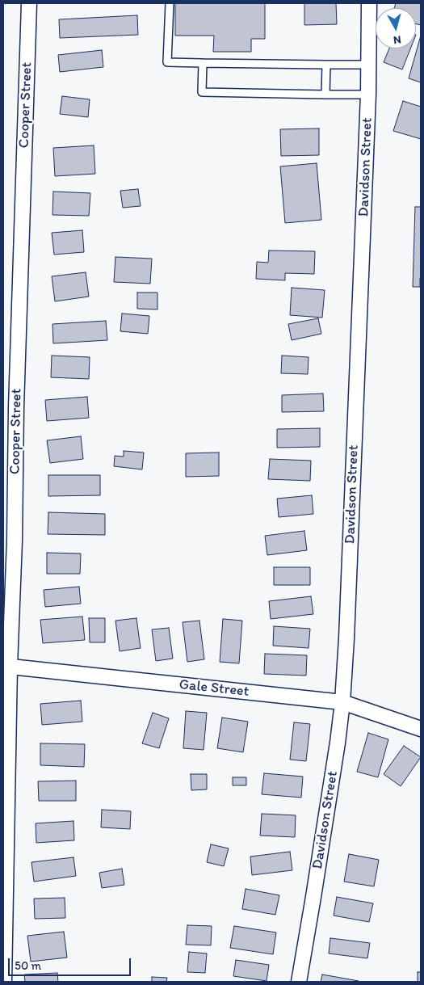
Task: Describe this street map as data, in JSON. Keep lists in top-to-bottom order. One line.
{"streets":{"street":["Cooper Street","Davidson Street","Gale Street"]},"crossings":[["Cooper Street","Gale Street"],["Davidson Street","Gale Street"]],"scale_bar":"50 m","north":"bottom"}
